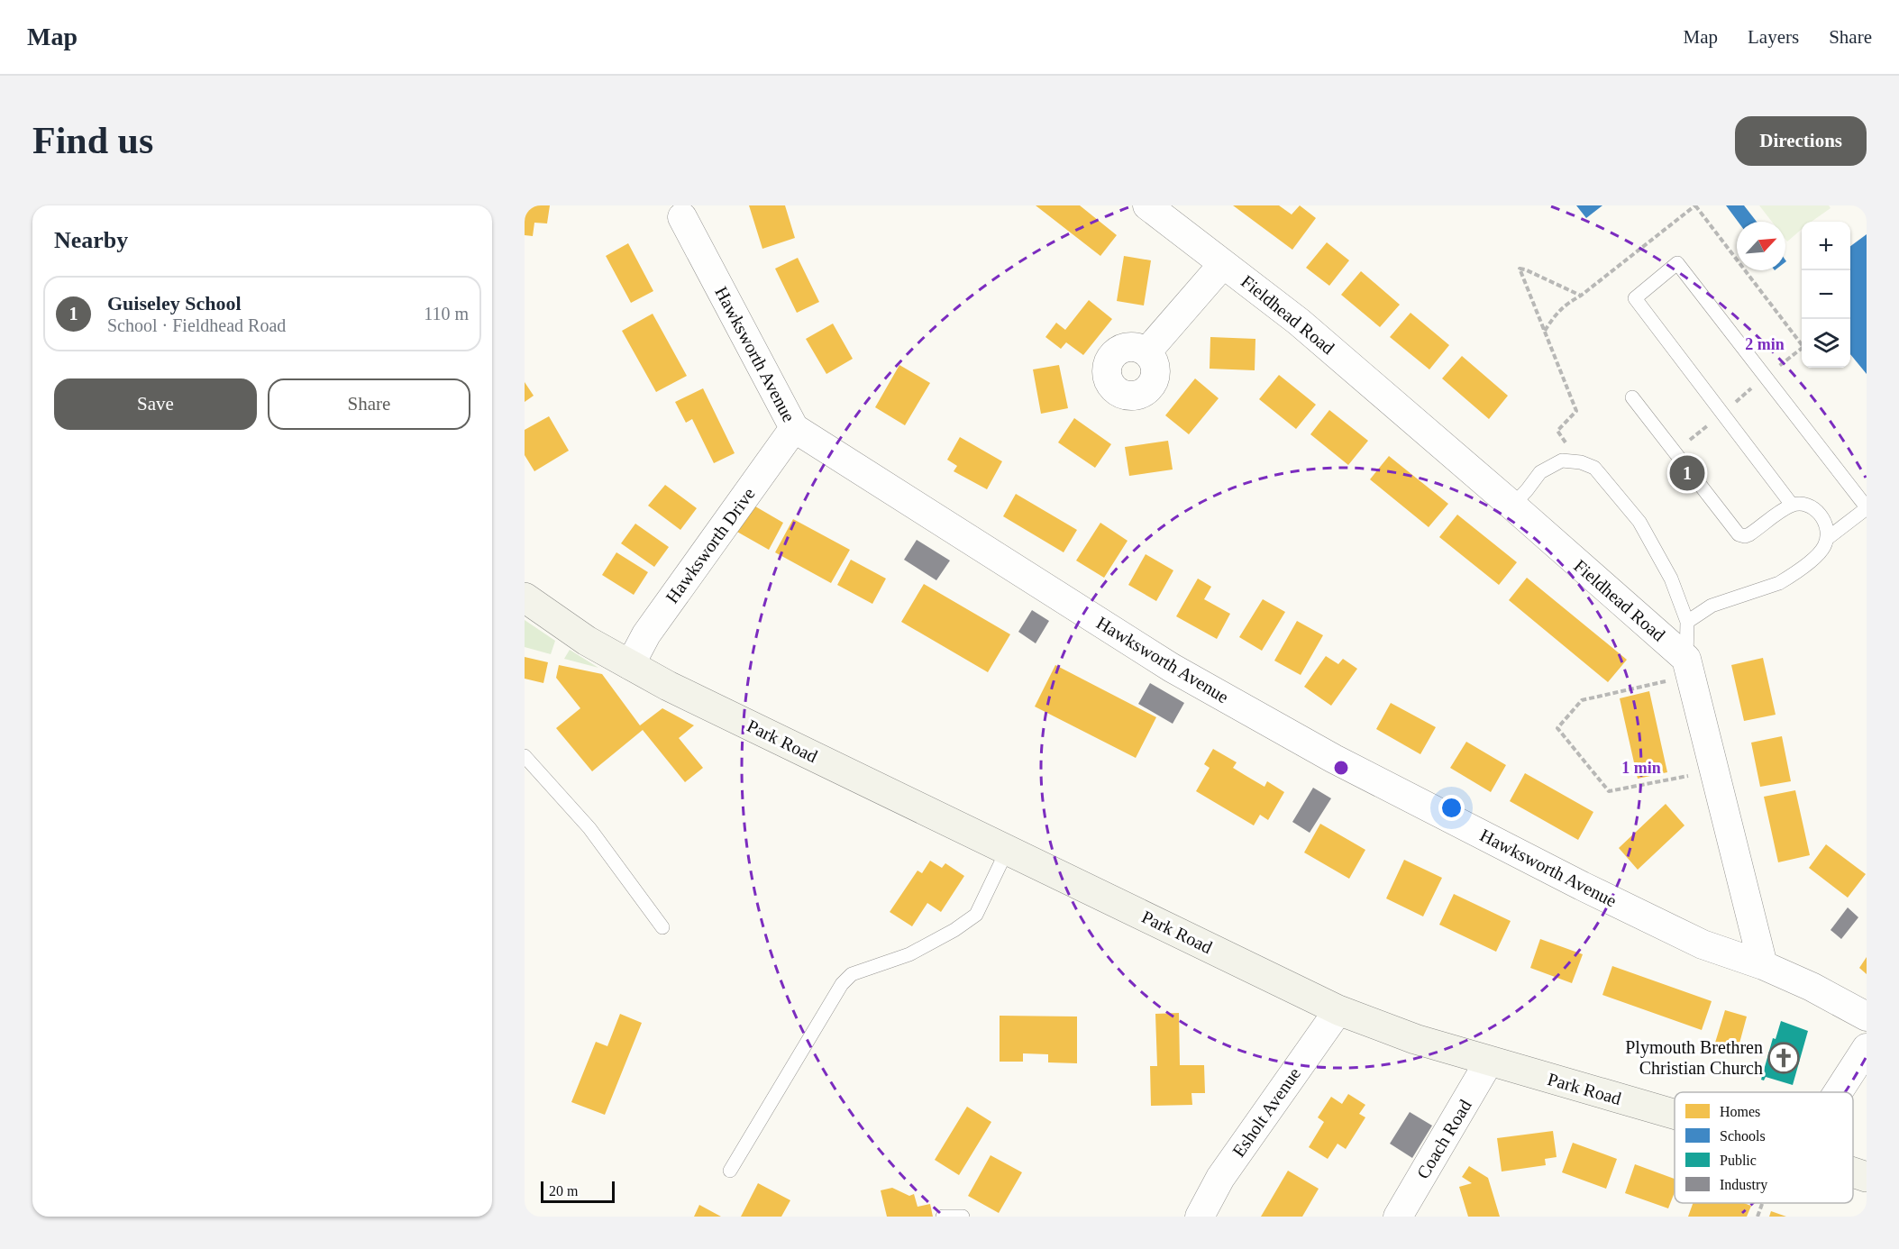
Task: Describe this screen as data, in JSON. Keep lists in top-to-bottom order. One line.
{"streets":{"main road":["Park Road"],"street":["Fieldhead Road","Hawksworth Avenue","Hawksworth Drive","Esholt Avenue","Coach Road"]},"crossings":[["Hawksworth Avenue","Hawksworth Drive"],["Hawksworth Drive","Park Road"],["Park Road","Esholt Avenue"],["Park Road","Coach Road"]],"places":{"church":["Plymouth Brethren Christian Church"]},"legend":["Homes","Schools","Public","Industry"],"scale_bar":"20 m","north":"top right","page":{"header":"Map","nav":["Map","Layers","Share"],"buttons":["Directions",["Save","Share"]],"title":"Find us","heading":"Nearby","map_buttons":["+","−"],"list":[{"mark":"1","name":"Guiseley School","note":"School · Fieldhead Road","value":"110 m"}],"pins":"1","scale":"20 m"},"rings":["2 min","1 min"]}
